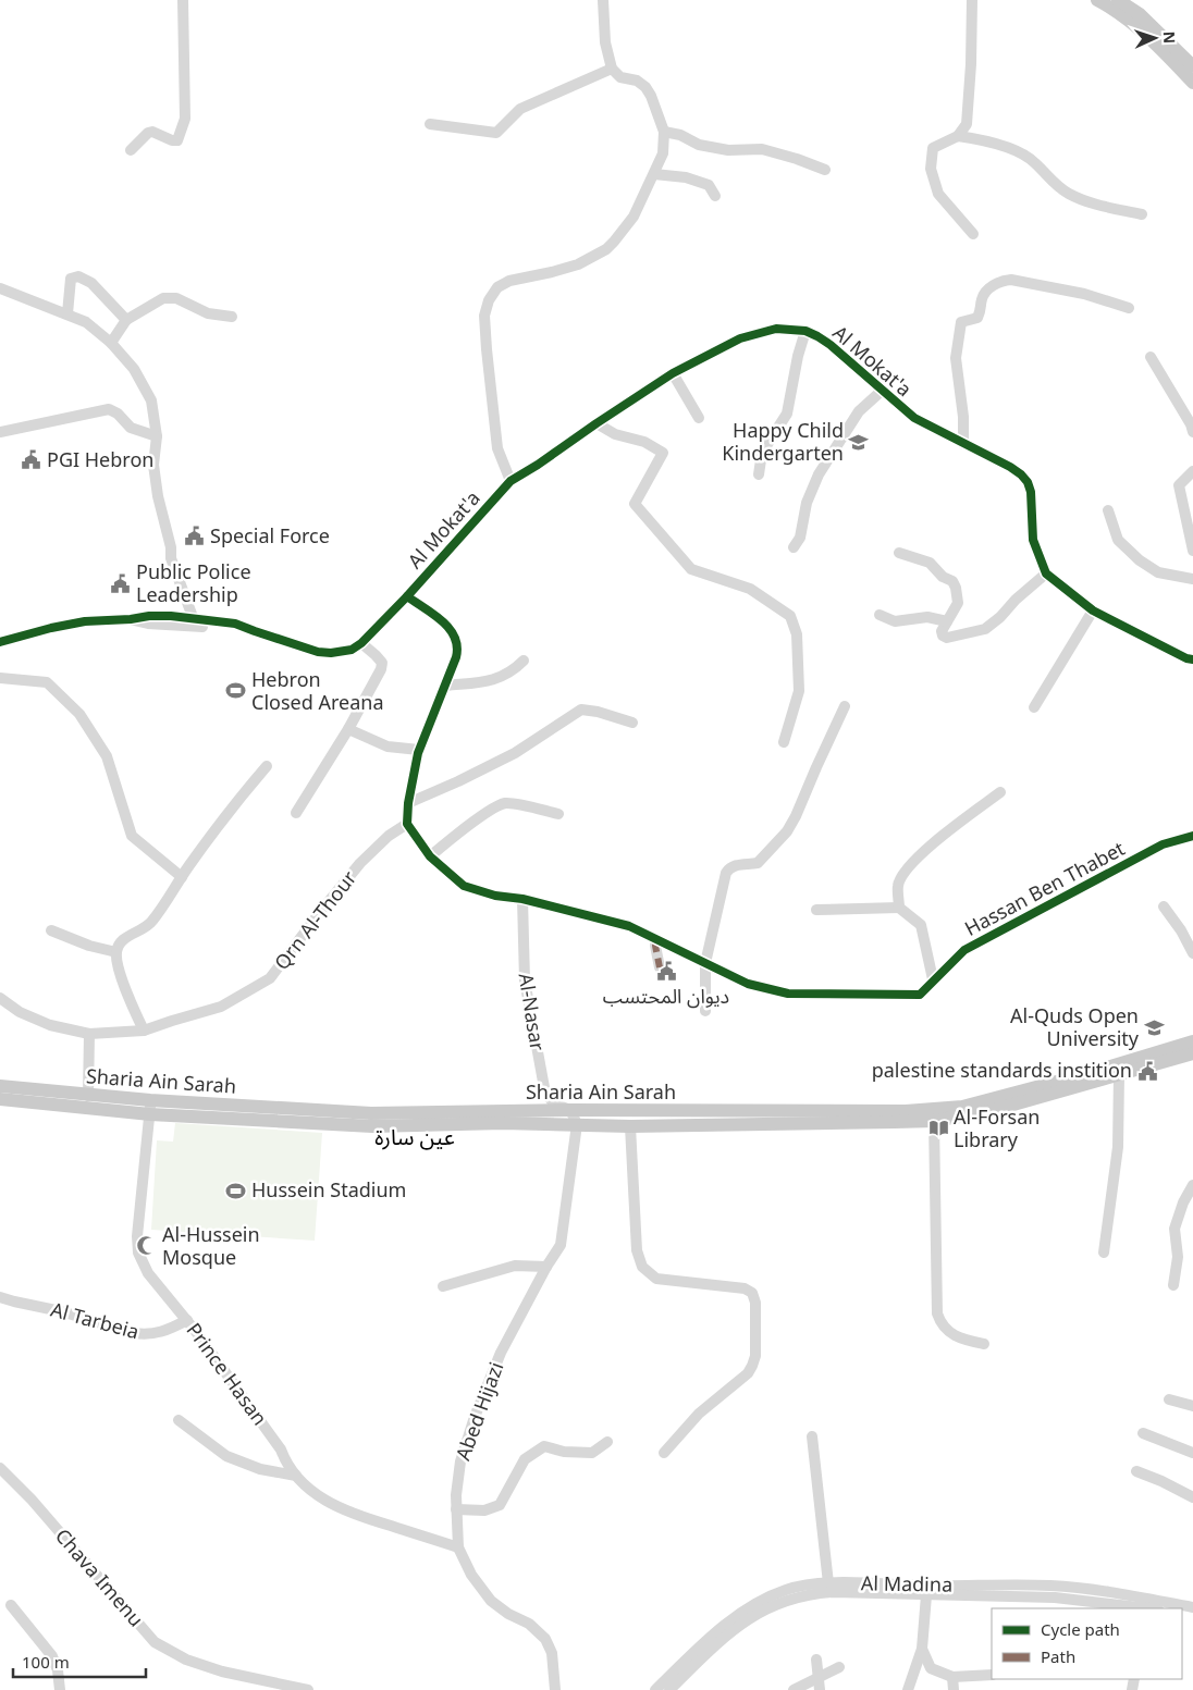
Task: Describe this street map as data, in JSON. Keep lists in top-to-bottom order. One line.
{"streets":{"main road":["Sharia Ain Sarah"],"street":["Al Mokat'a","Hassan Ben Thabet","Qrn Al-Thour","Al-Nasar","Al Tarbeia","Prince Hasan","Abed Hijazi","Chava Imenu","Al Madina"]},"crossings":[["Hassan Ben Thabet","Qrn Al-Thour"],["Hassan Ben Thabet","Al-Nasar"],["Al-Nasar","Sharia Ain Sarah"],["Sharia Ain Sarah","Prince Hasan"],["Sharia Ain Sarah","Abed Hijazi"],["Al Tarbeia","Prince Hasan"],["Prince Hasan","Abed Hijazi"]],"districts":["عين سارة"],"places":{"school or university":["Happy Child Kindergarten","Al-Quds Open University"],"public building":["PGI Hebron","Special Force","Public Police Leadership","ديوان المحتسب","palestine standards instition"],"sports":["Hebron Closed Areana","Hussein Stadium"],"library":["Al-Forsan Library"],"mosque":["Al-Hussein Mosque"]},"legend":["Cycle path","Path"],"scale_bar":"100 m","north":"right"}
